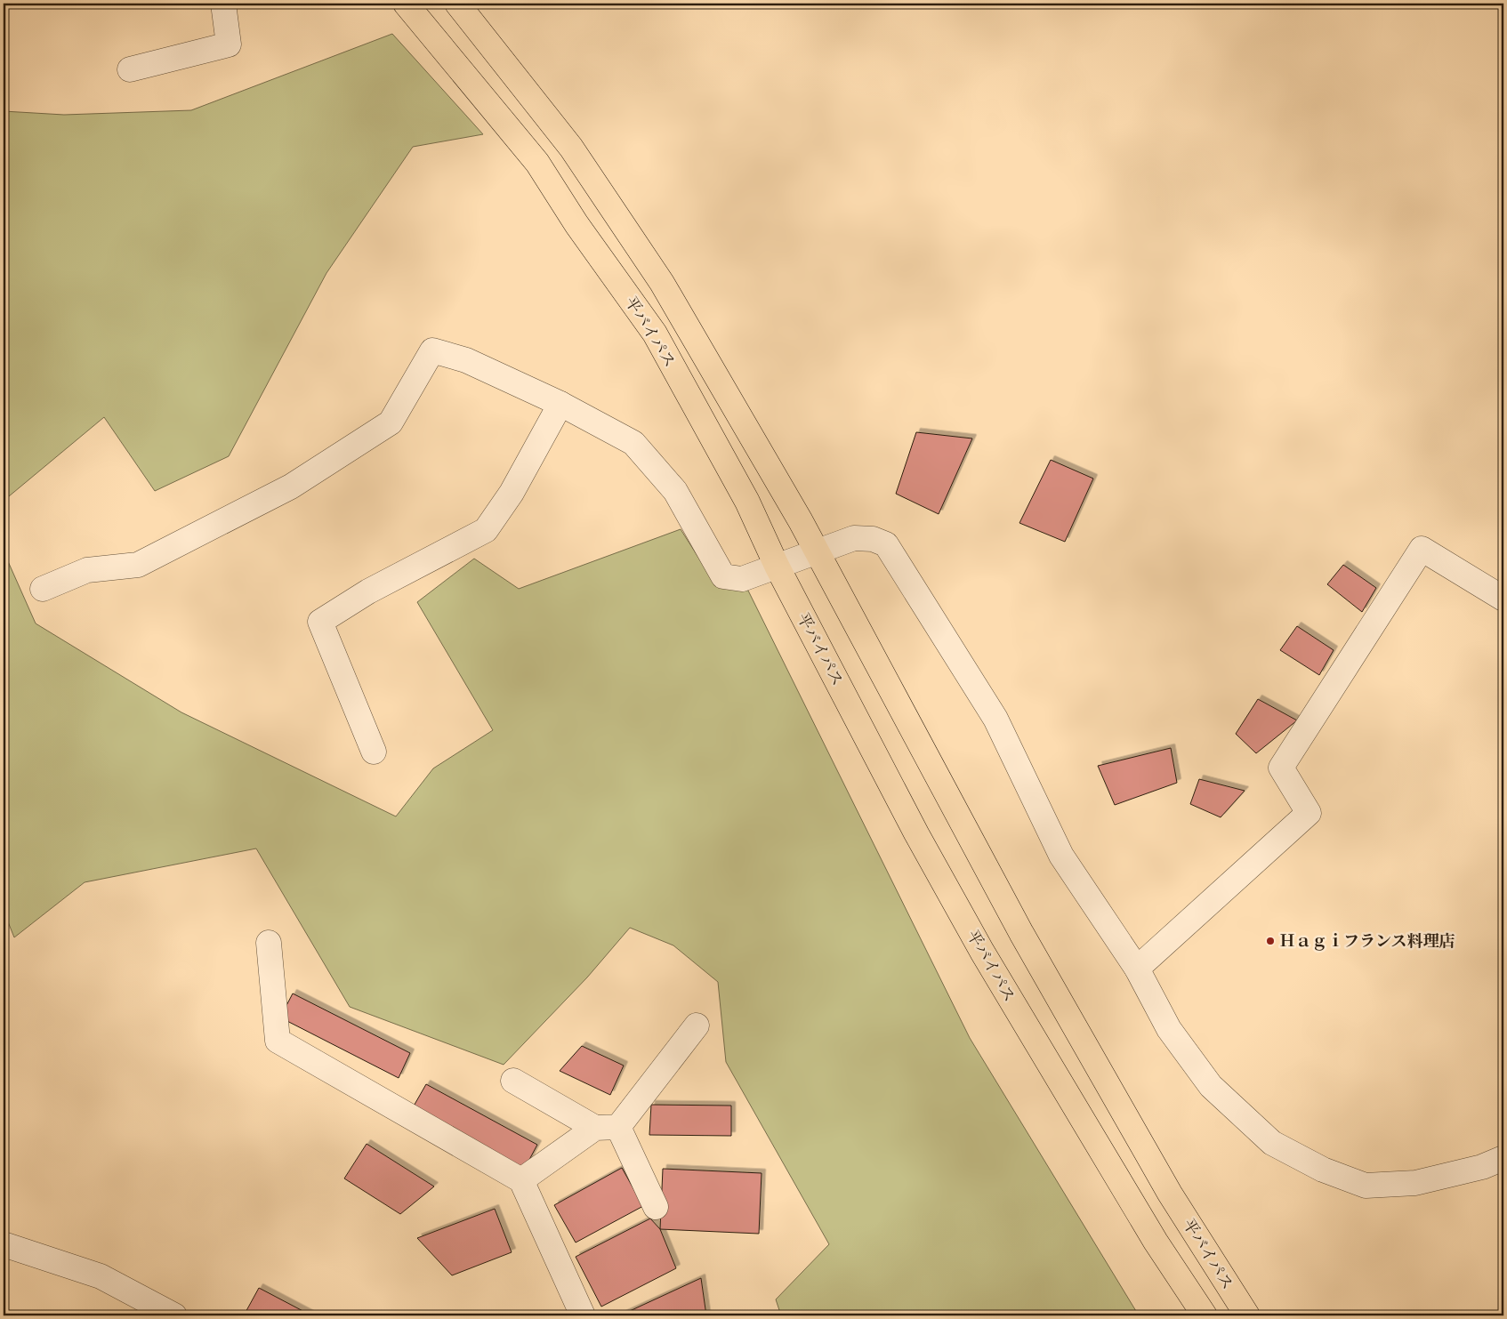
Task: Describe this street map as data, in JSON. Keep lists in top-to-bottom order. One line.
{"streets":{"highway":["平バイパス"]},"places":["Ｈａｇｉフランス料理店"]}
